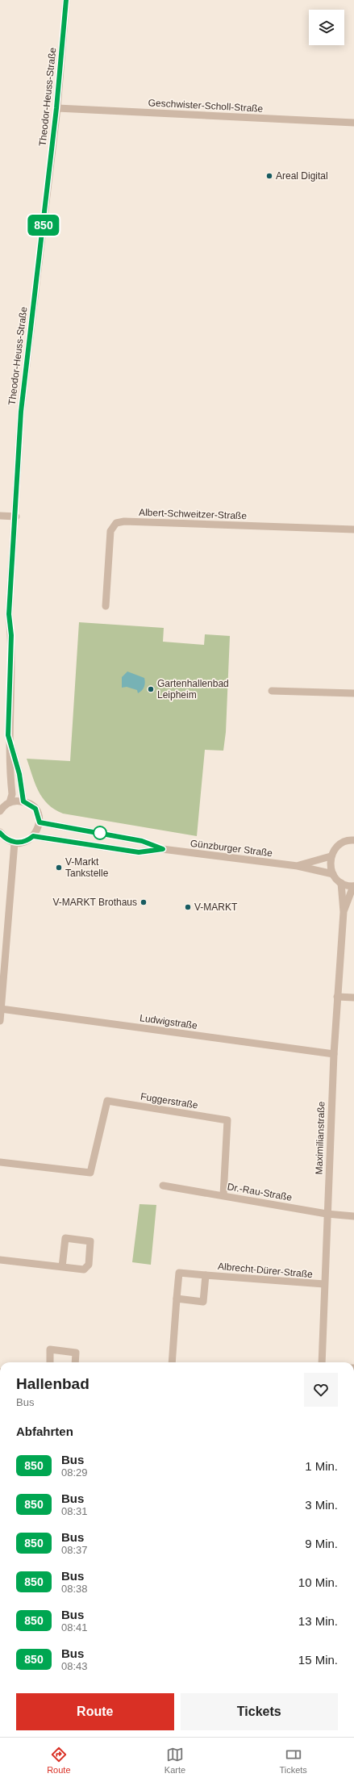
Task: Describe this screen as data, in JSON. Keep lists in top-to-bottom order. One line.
{"streets":{"street":["Theodor-Heuss-Straße","Geschwister-Scholl-Straße","Albert-Schweitzer-Straße","Günzburger Straße","Ludwigstraße","Fuggerstraße","Maximilianstraße","Dr.-Rau-Straße","Albrecht-Dürer-Straße"]},"crossings":[["Theodor-Heuss-Straße","Geschwister-Scholl-Straße"],["Ludwigstraße","Maximilianstraße"],["Fuggerstraße","Dr.-Rau-Straße"],["Maximilianstraße","Dr.-Rau-Straße"],["Maximilianstraße","Albrecht-Dürer-Straße"]],"places":["Areal Digital","Gartenhallenbad Leipheim","V-Markt Tankstelle","V-MARKT Brothaus","V-MARKT"],"lines":["bus line 850"],"page":{"on_map":"850","heading":[["Hallenbad","Bus"],"Abfahrten"],"list":[{"mark":"850","name":"Bus","note":"08:29","value":"1 Min."},{"mark":"850","name":"Bus","note":"08:31","value":"3 Min."},{"mark":"850","name":"Bus","note":"08:37","value":"9 Min."},{"mark":"850","name":"Bus","note":"08:38","value":"10 Min."},{"mark":"850","name":"Bus","note":"08:41","value":"13 Min."},{"mark":"850","name":"Bus","note":"08:43","value":"15 Min."}],"buttons":["Route","Tickets"],"tabs":["Route","Karte","Tickets"]}}
